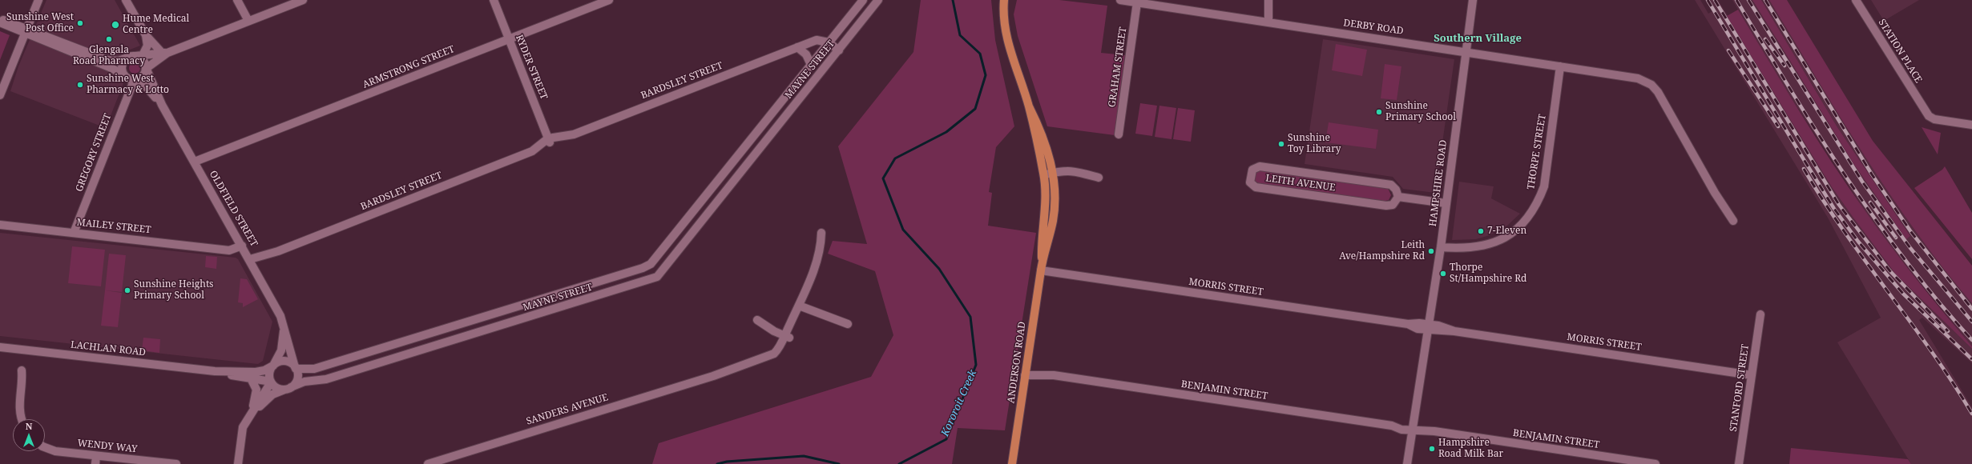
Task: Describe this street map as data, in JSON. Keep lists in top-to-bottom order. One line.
{"streets":{"main road":["ANDERSON ROAD"],"street":["DERBY ROAD","STATION PLACE","ARMSTRONG STREET","RYDER STREET","GRAHAM STREET","MAYNE STREET","BARDSLEY STREET","THORPE STREET","GREGORY STREET","LEITH AVENUE","HAMPSHIRE ROAD","OLDFIELD STREET","MAILEY STREET","MORRIS STREET","LACHLAN ROAD","STANFORD STREET","BENJAMIN STREET","SANDERS AVENUE","WENDY WAY"]},"crossings":[["DERBY ROAD","GRAHAM STREET"],["DERBY ROAD","THORPE STREET"],["DERBY ROAD","HAMPSHIRE ROAD"],["ARMSTRONG STREET","RYDER STREET"],["ARMSTRONG STREET","OLDFIELD STREET"],["RYDER STREET","BARDSLEY STREET"],["MAYNE STREET","BARDSLEY STREET"],["MAYNE STREET","OLDFIELD STREET"],["MAYNE STREET","LACHLAN ROAD"],["BARDSLEY STREET","OLDFIELD STREET"],["THORPE STREET","HAMPSHIRE ROAD"],["GREGORY STREET","OLDFIELD STREET"],["GREGORY STREET","MAILEY STREET"],["HAMPSHIRE ROAD","MORRIS STREET"],["HAMPSHIRE ROAD","BENJAMIN STREET"],["OLDFIELD STREET","MAILEY STREET"],["OLDFIELD STREET","LACHLAN ROAD"],["MORRIS STREET","ANDERSON ROAD"],["MORRIS STREET","STANFORD STREET"],["ANDERSON ROAD","BENJAMIN STREET"]],"districts":["Southern Village"],"water":["Kororoit Creek"],"places":["Sunshine West Post Office","Hume Medical Centre","Glengala Road Pharmacy","Sunshine West Pharmacy & Lotto","Sunshine Primary School","Sunshine Toy Library","7-Eleven","Leith Ave/Hampshire Rd","Thorpe St/Hampshire Rd","Sunshine Heights Primary School","Hampshire Road Milk Bar"],"north":"top"}
